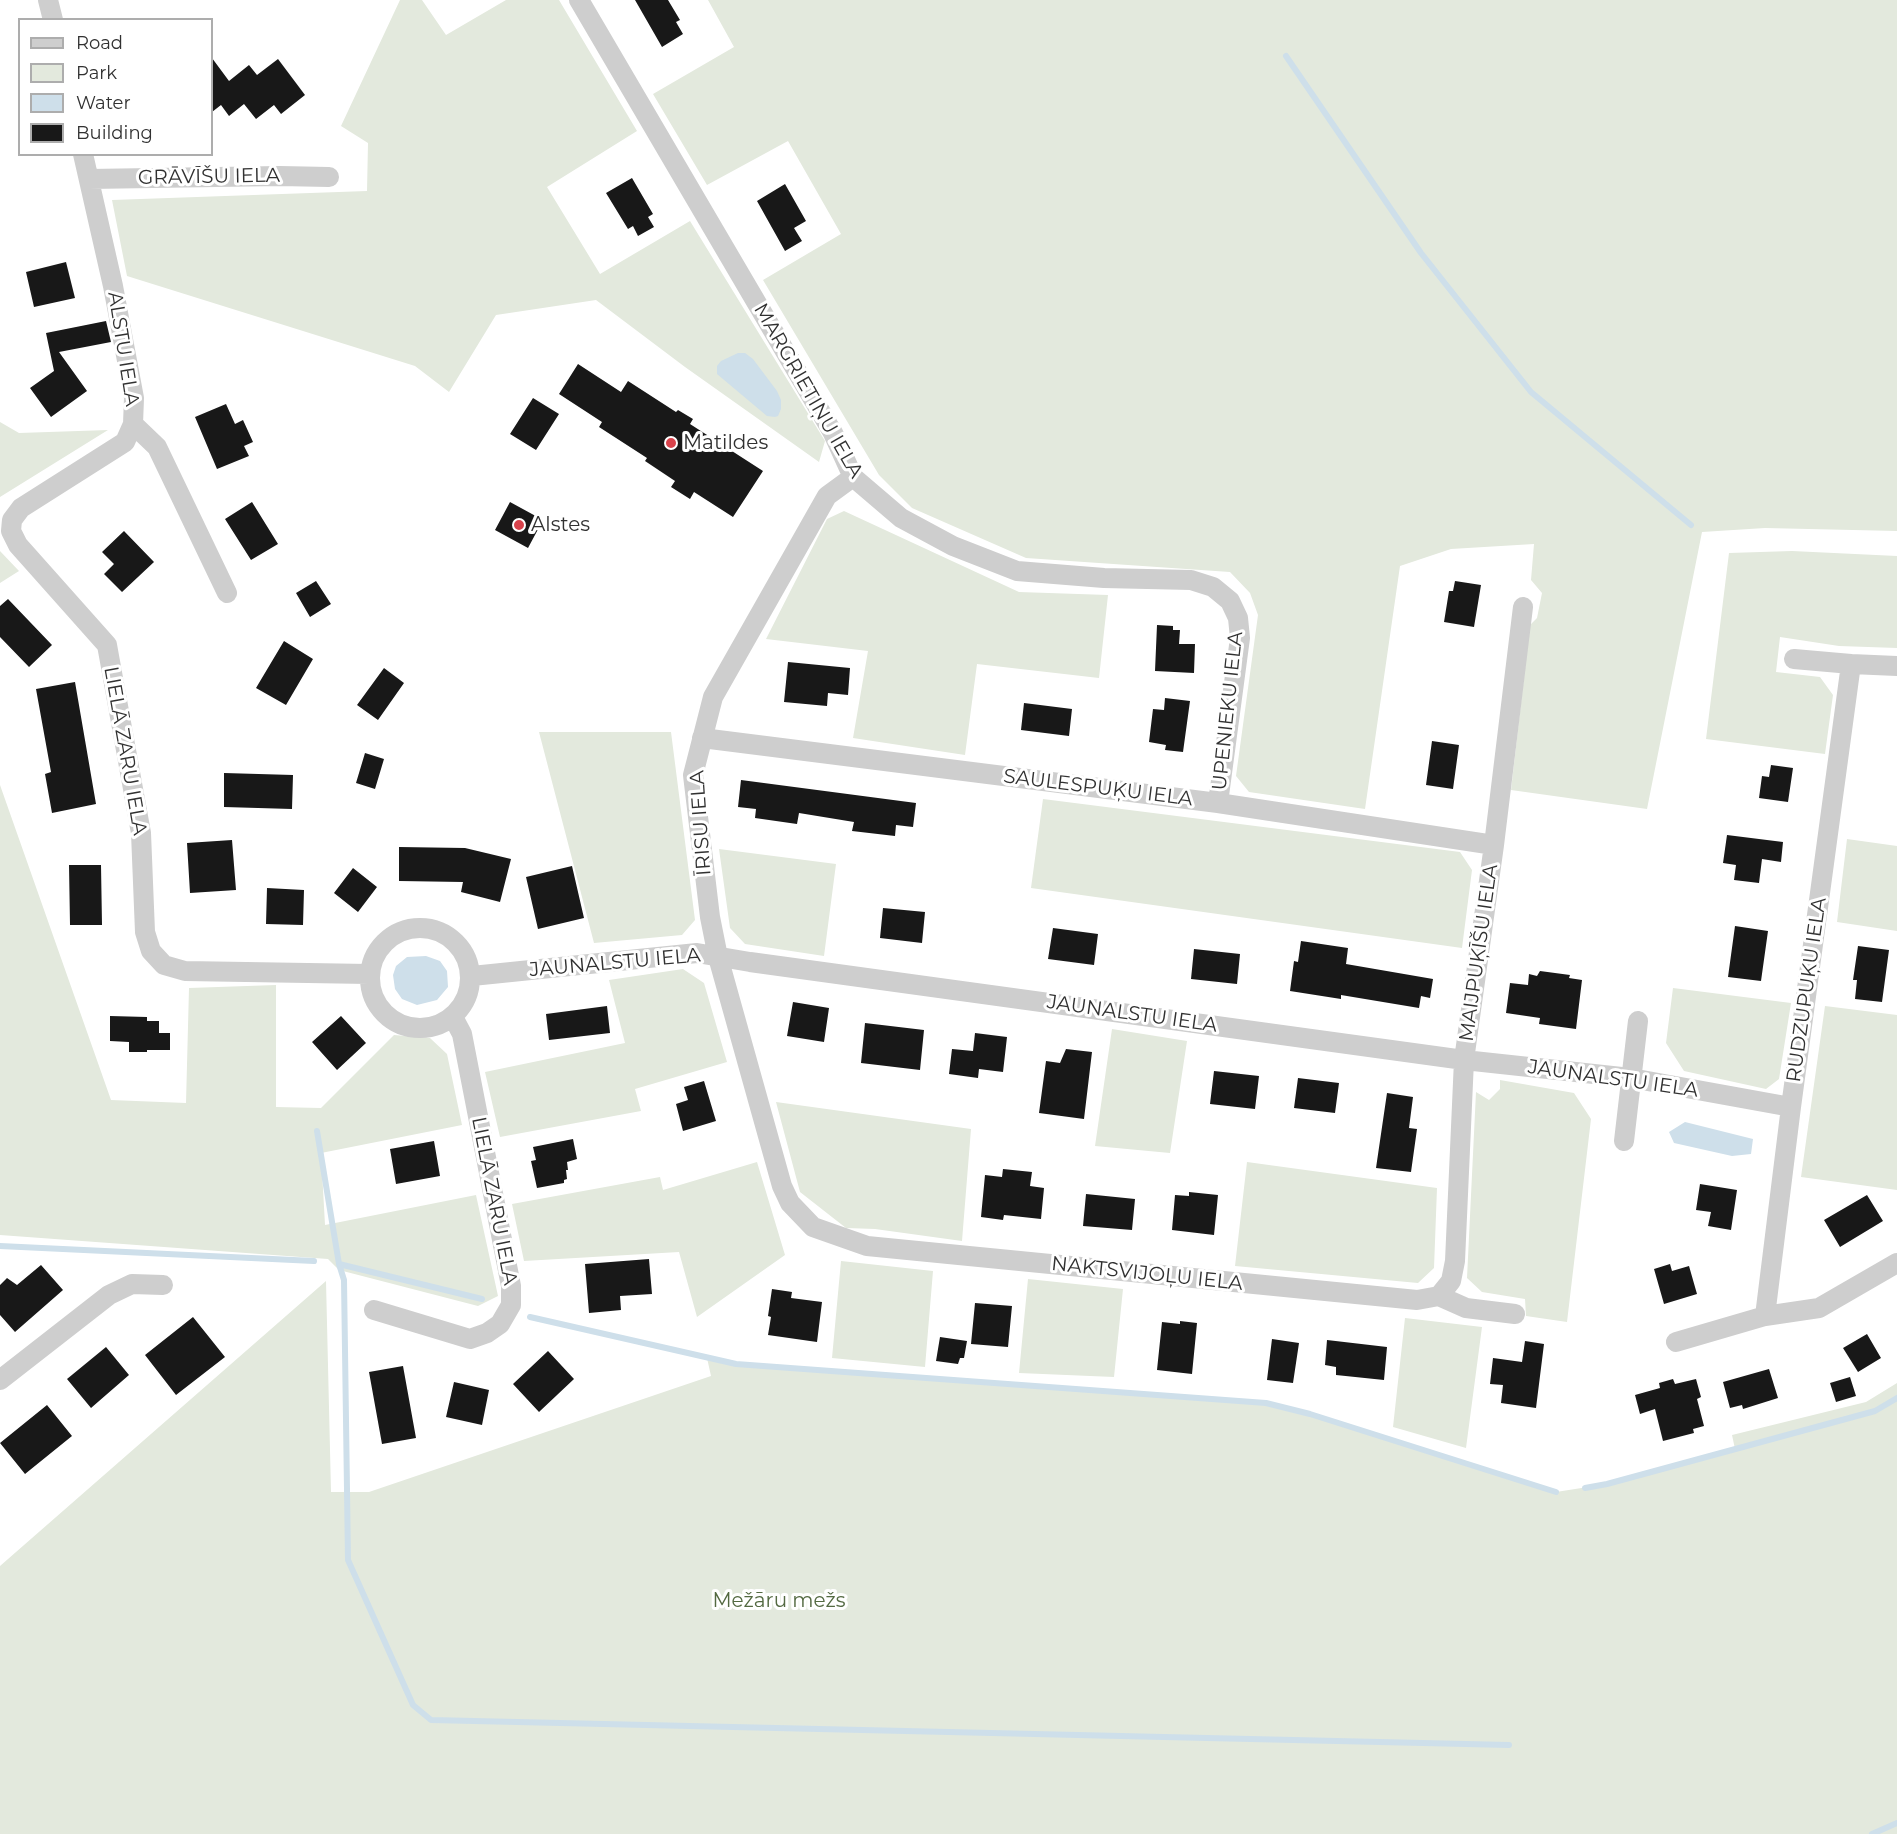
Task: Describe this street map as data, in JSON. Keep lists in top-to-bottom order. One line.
{"streets":{"street":["GRĀVĪŠU IELA","ALSTU IELA","MARGRIETIŅU IELA","UPENIEKU IELA","LIELĀ ZARU IELA","SAULESPUĶU IELA","ĪRISU IELA","MAIJPUĶĪŠU IELA","JAUNALSTU IELA","RUDZUPUĶU IELA","NAKTSVIJOĻU IELA"]},"crossings":[["GRĀVĪŠU IELA","ALSTU IELA"],["ALSTU IELA","LIELĀ ZARU IELA"],["MARGRIETIŅU IELA","UPENIEKU IELA"],["MARGRIETIŅU IELA","ĪRISU IELA"],["UPENIEKU IELA","SAULESPUĶU IELA"],["LIELĀ ZARU IELA","JAUNALSTU IELA"],["SAULESPUĶU IELA","ĪRISU IELA"],["SAULESPUĶU IELA","MAIJPUĶĪŠU IELA"],["ĪRISU IELA","JAUNALSTU IELA"],["ĪRISU IELA","NAKTSVIJOĻU IELA"],["MAIJPUĶĪŠU IELA","JAUNALSTU IELA"],["MAIJPUĶĪŠU IELA","NAKTSVIJOĻU IELA"],["JAUNALSTU IELA","RUDZUPUĶU IELA"]],"parks":["Mežāru mežs"],"places":["Matildes","Alstes"],"legend":["Road","Park","Water","Building"]}
